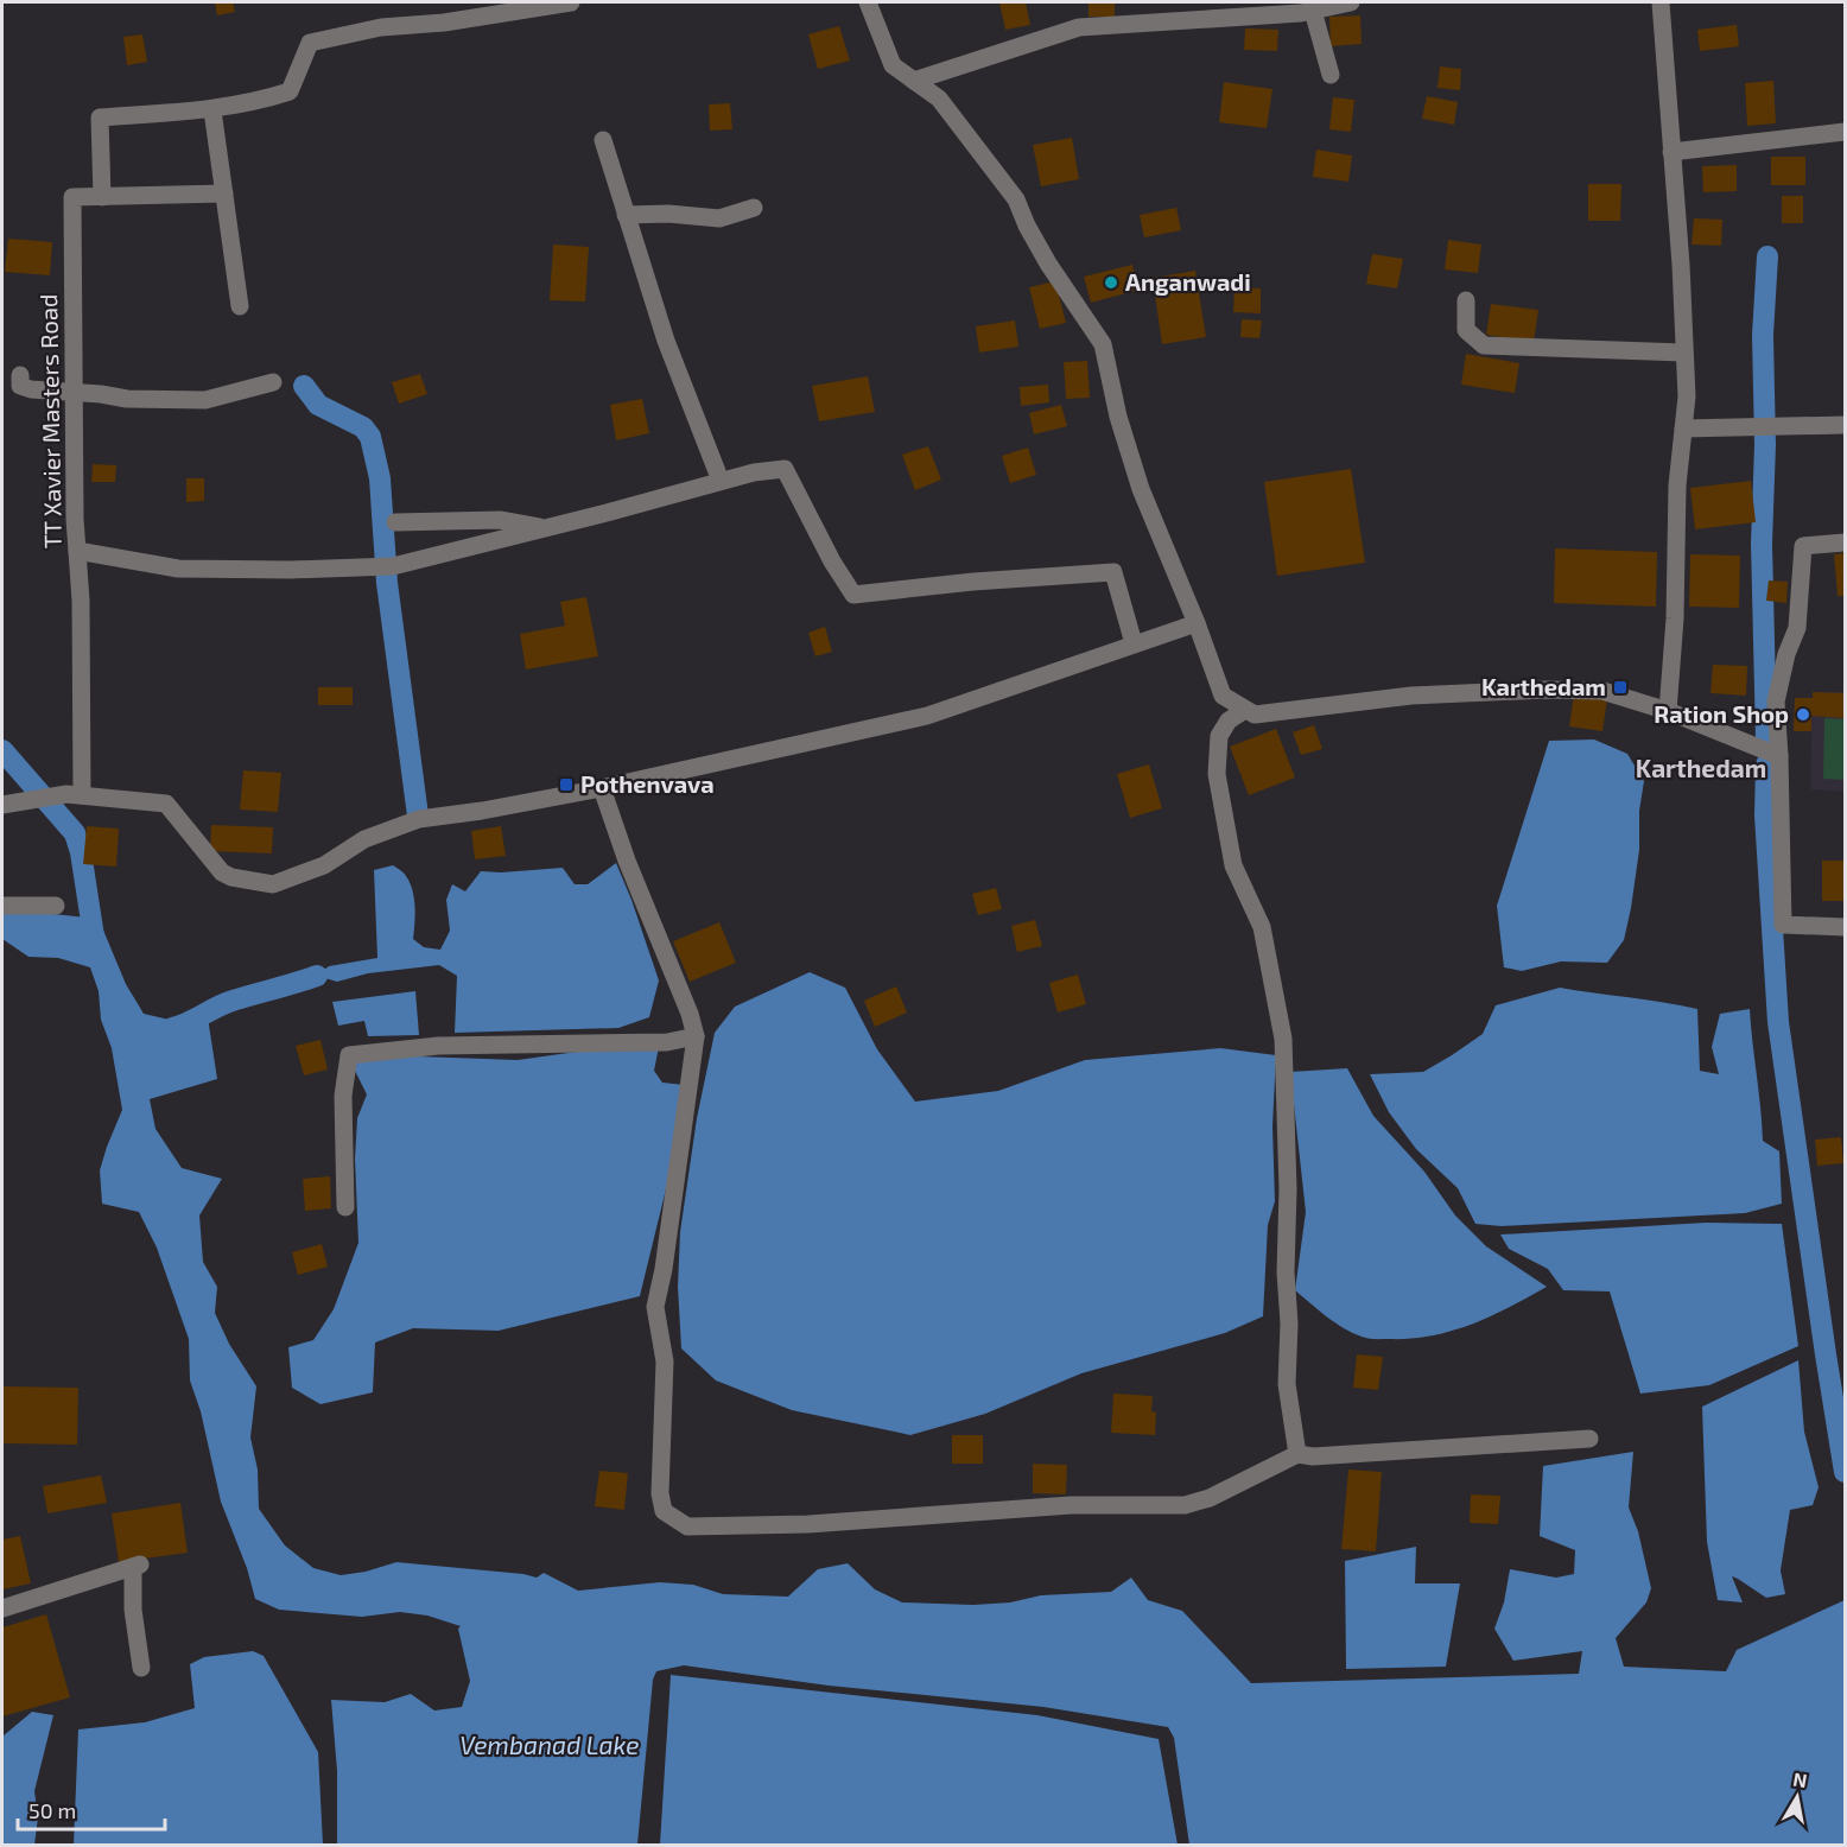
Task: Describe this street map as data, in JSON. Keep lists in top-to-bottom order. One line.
{"streets":{"street":["TT Xavier Masters Road"]},"districts":["Karthedam"],"water":["Vembanad Lake"],"places":{"other":["Anganwadi","Ration Shop"],"transit":["Karthedam","Pothenvava"]},"scale_bar":"50 m","north":"top"}
